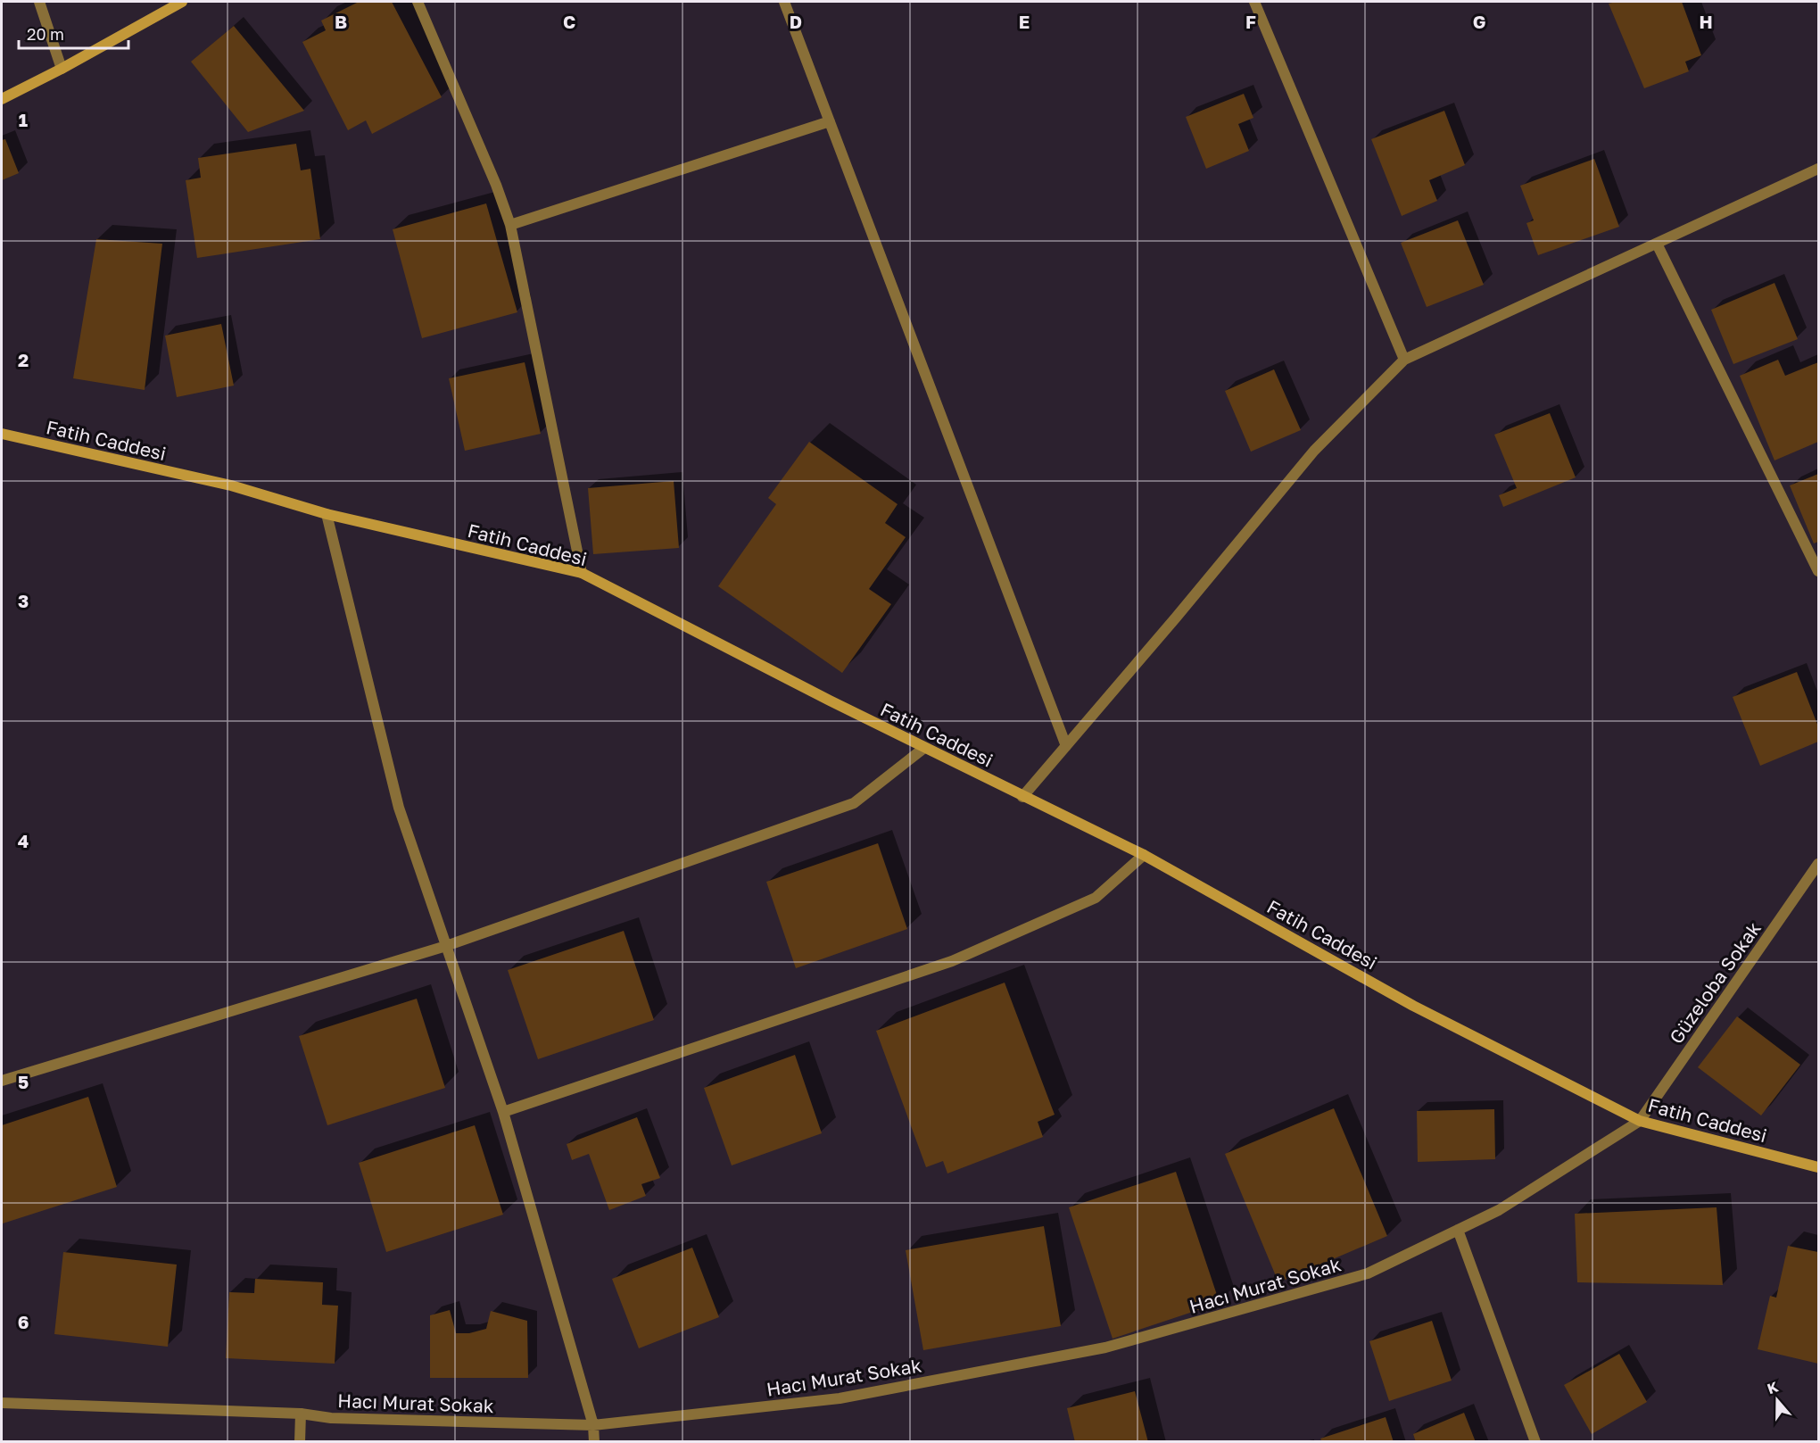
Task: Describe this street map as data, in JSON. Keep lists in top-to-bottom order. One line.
{"streets":{"street":["Fatih Caddesi","Güzeloba Sokak","Hacı Murat Sokak"]},"crossings":[["Fatih Caddesi","Güzeloba Sokak"],["Fatih Caddesi","Hacı Murat Sokak"],["Güzeloba Sokak","Hacı Murat Sokak"]],"scale_bar":"20 m","north":"top","grid":{"columns":["B","C","D","E","F","G","H"],"rows":["1","2","3","4","5","6"]}}
